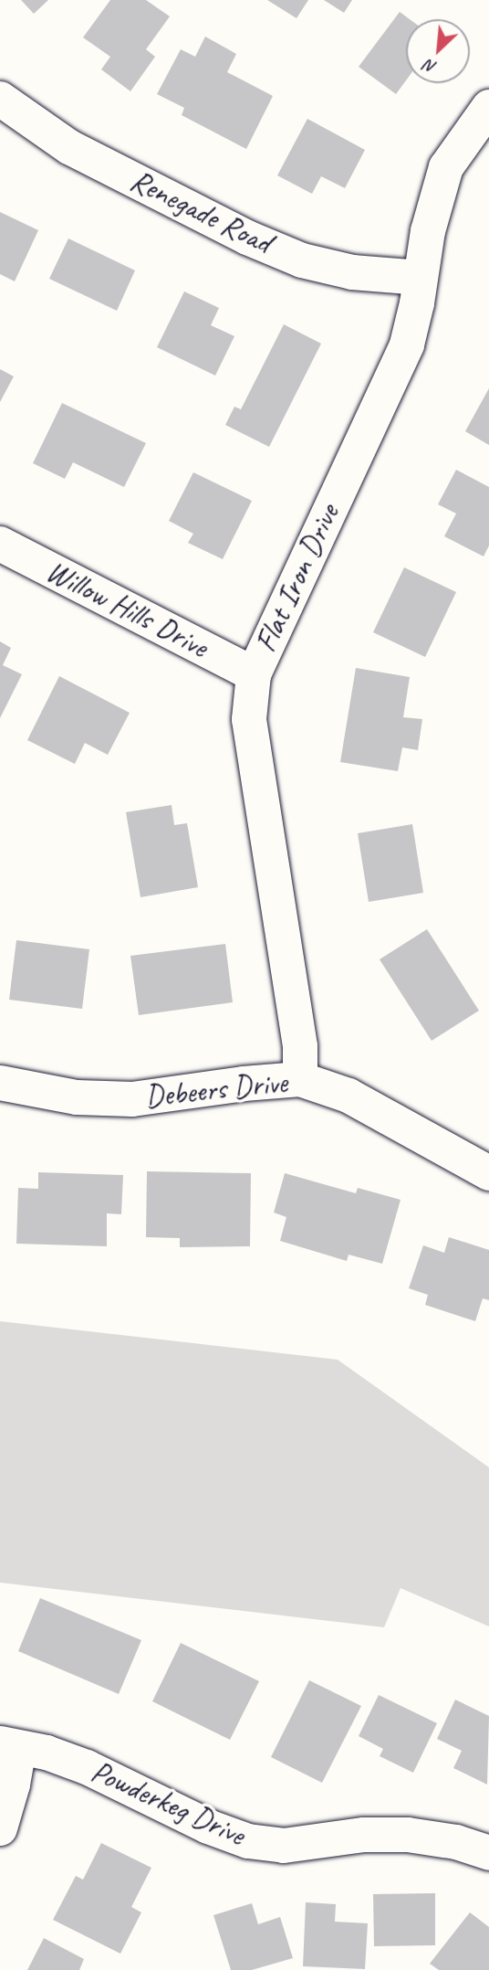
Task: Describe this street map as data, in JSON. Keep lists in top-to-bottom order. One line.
{"streets":{"street":["Renegade Road","Flat Iron Drive","Willow Hills Drive","Debeers Drive","Powderkeg Drive"]},"crossings":[["Renegade Road","Flat Iron Drive"],["Flat Iron Drive","Willow Hills Drive"],["Flat Iron Drive","Debeers Drive"]],"north":"bottom left"}
